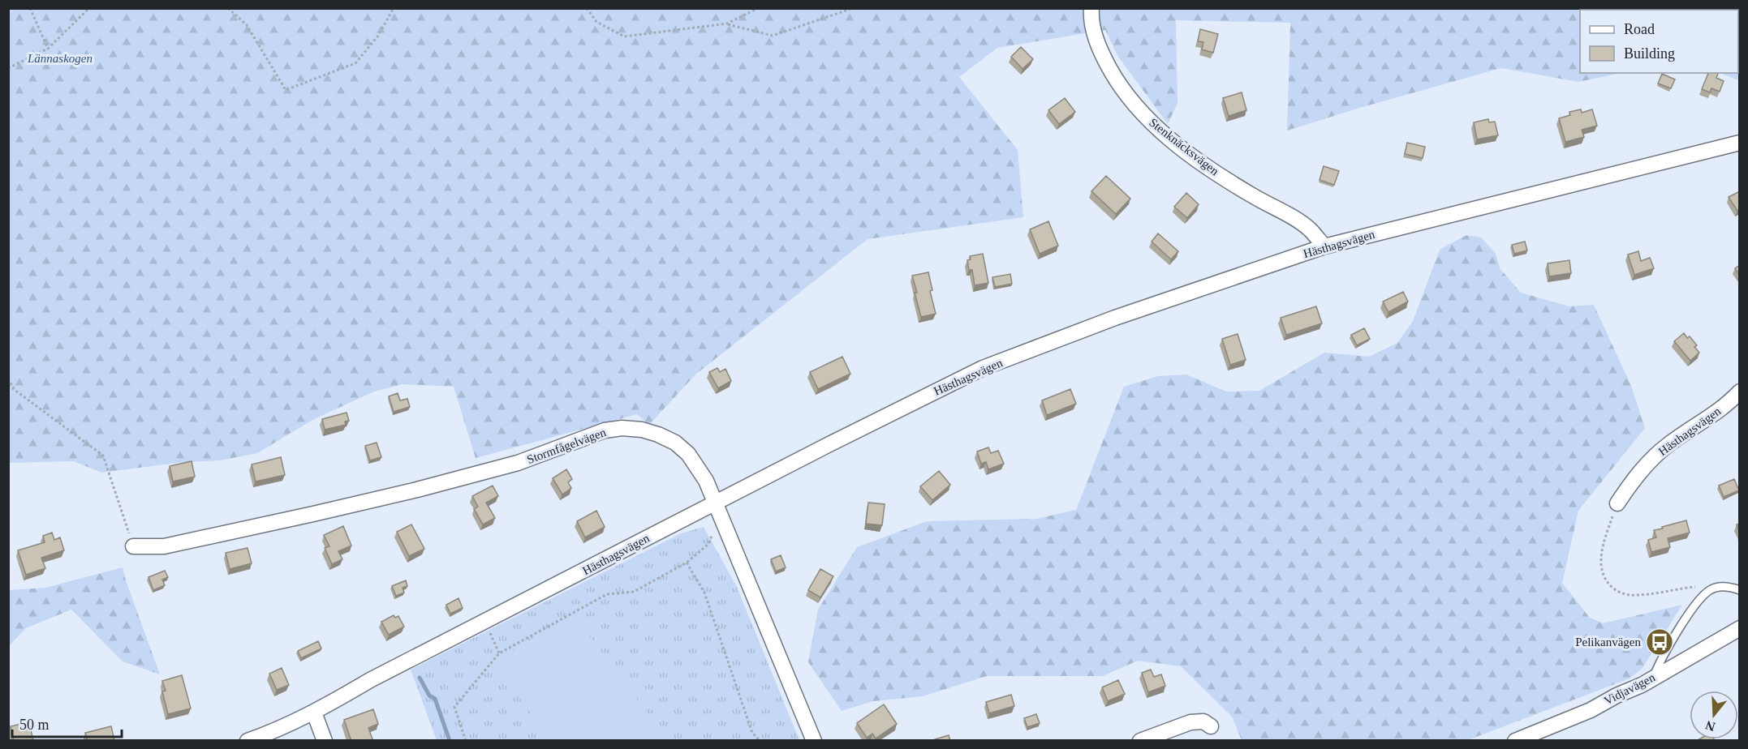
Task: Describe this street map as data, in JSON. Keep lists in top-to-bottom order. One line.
{"streets":{"street":["Stenknäcksvägen","Hästhagsvägen","Stormfågelvägen","Vidjavägen"]},"crossings":[["Stenknäcksvägen","Hästhagsvägen"],["Hästhagsvägen","Stormfågelvägen"]],"parks":["Lännaskogen"],"places":{"bus stop":["Pelikanvägen"]},"legend":["Road","Building"],"scale_bar":"50 m","north":"bottom"}
